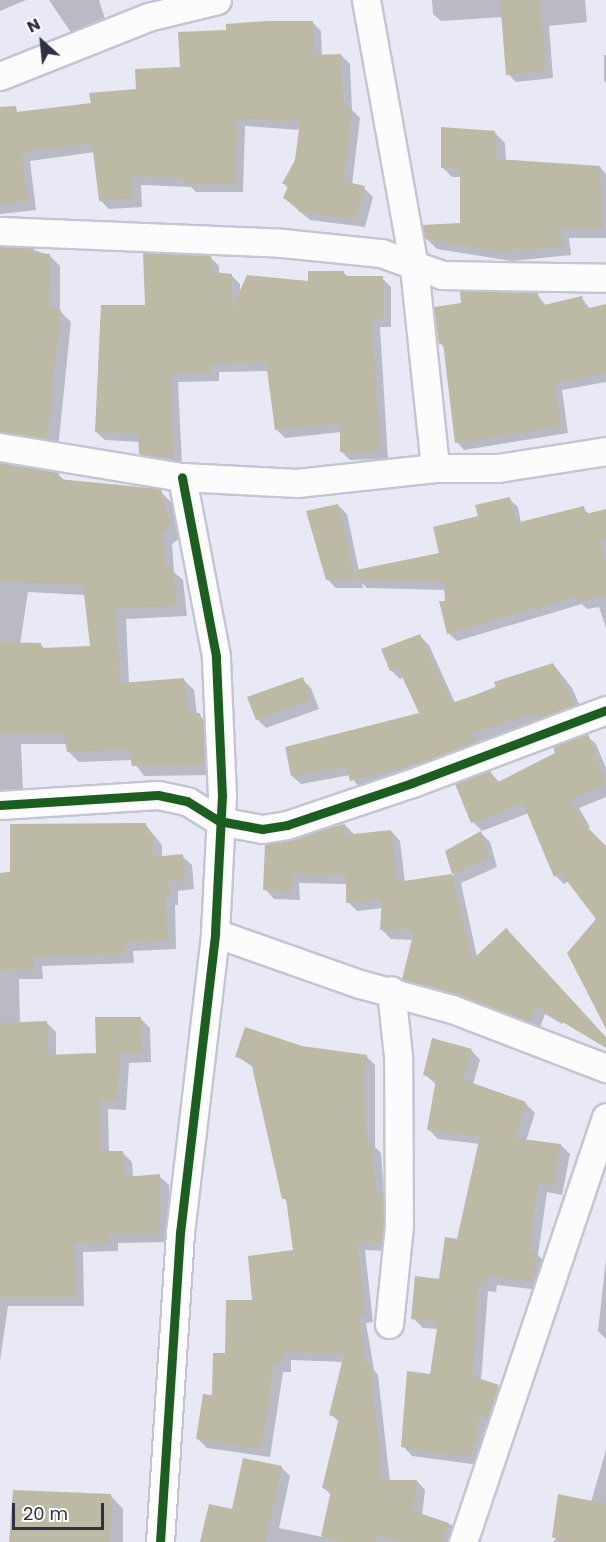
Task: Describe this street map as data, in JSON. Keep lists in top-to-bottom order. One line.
{"scale_bar":"20 m","north":"top left"}
